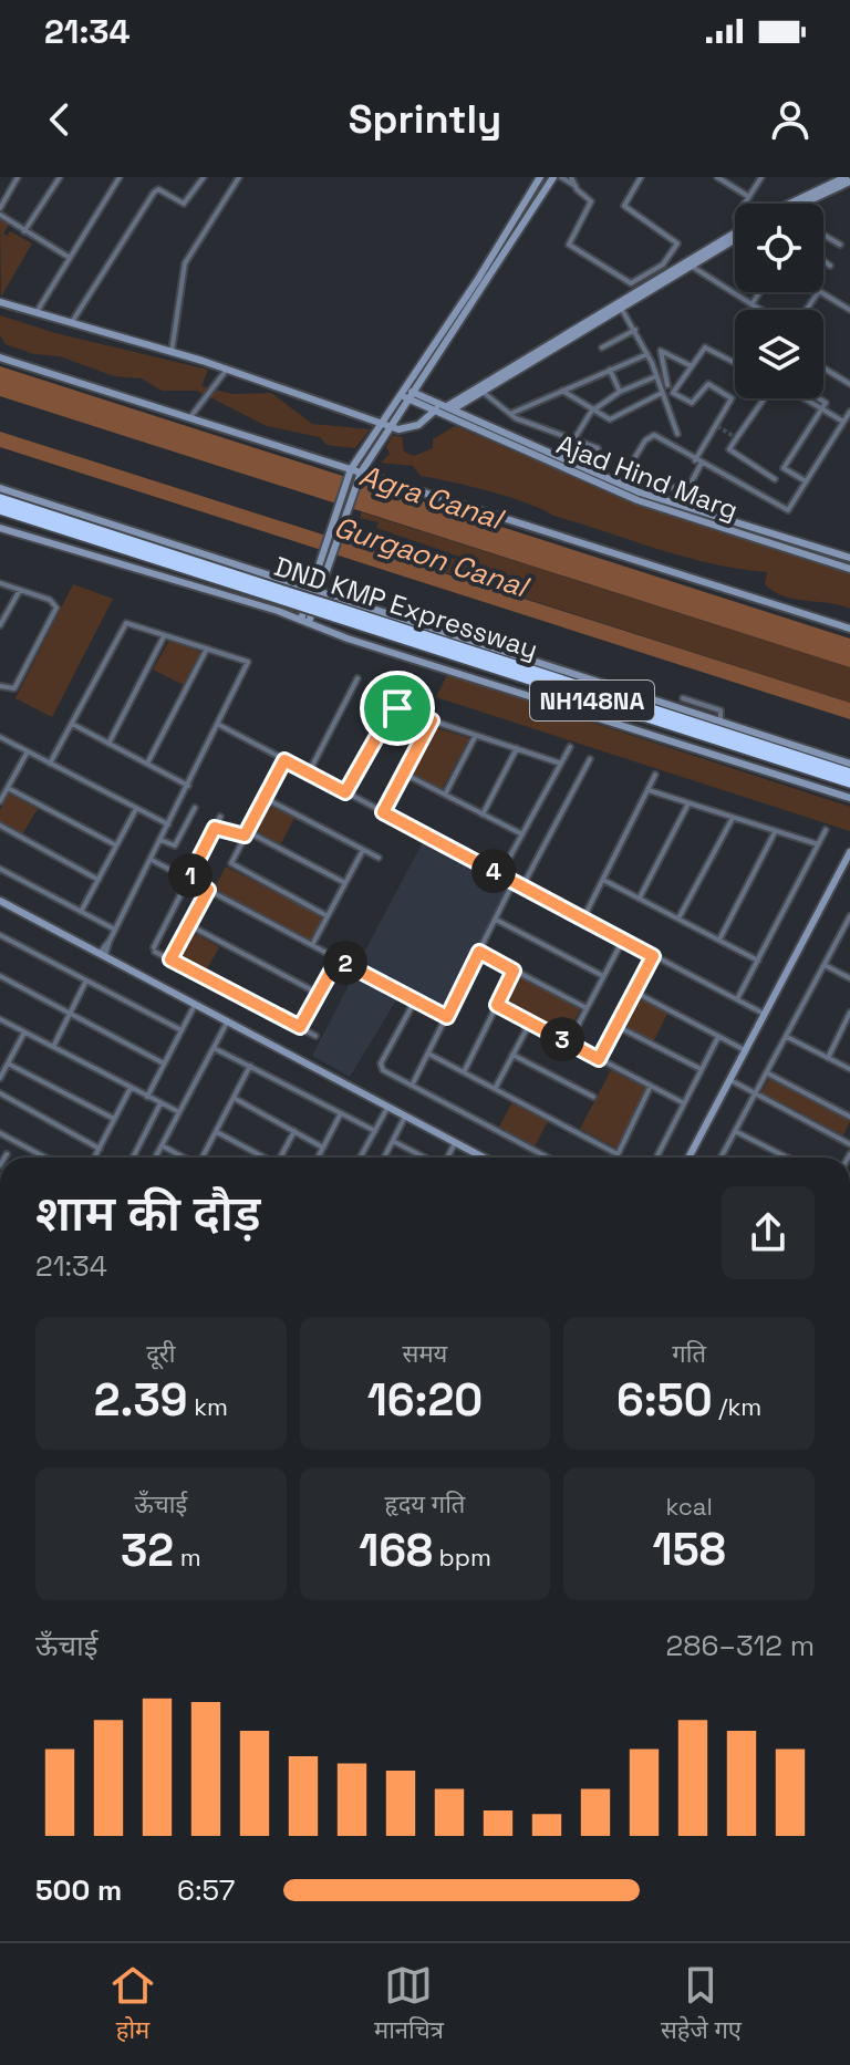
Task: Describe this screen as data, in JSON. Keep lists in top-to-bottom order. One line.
{"streets":{"highway":["DND KMP Expressway","NH148NA"],"street":["Ajad Hind Marg"]},"water":["Agra Canal","Gurgaon Canal"],"page":{"status":"21:34","header":"Sprintly","pins":["4","1","2","3"],"heading":["शाम की दौड़","21:34"],"stats":[["दूरी","2.39 km"],["समय","16:20"],["गति","6:50 /km"],["ऊँचाई","32 m"],["हृदय गति","168 bpm"],["kcal","158"]],"chart":["ऊँचाई","286–312 m"],"list":[{"name":"500 m","note":"6:57"}],"tabs":["होम","मानचित्र","सहेजे गए"]}}
